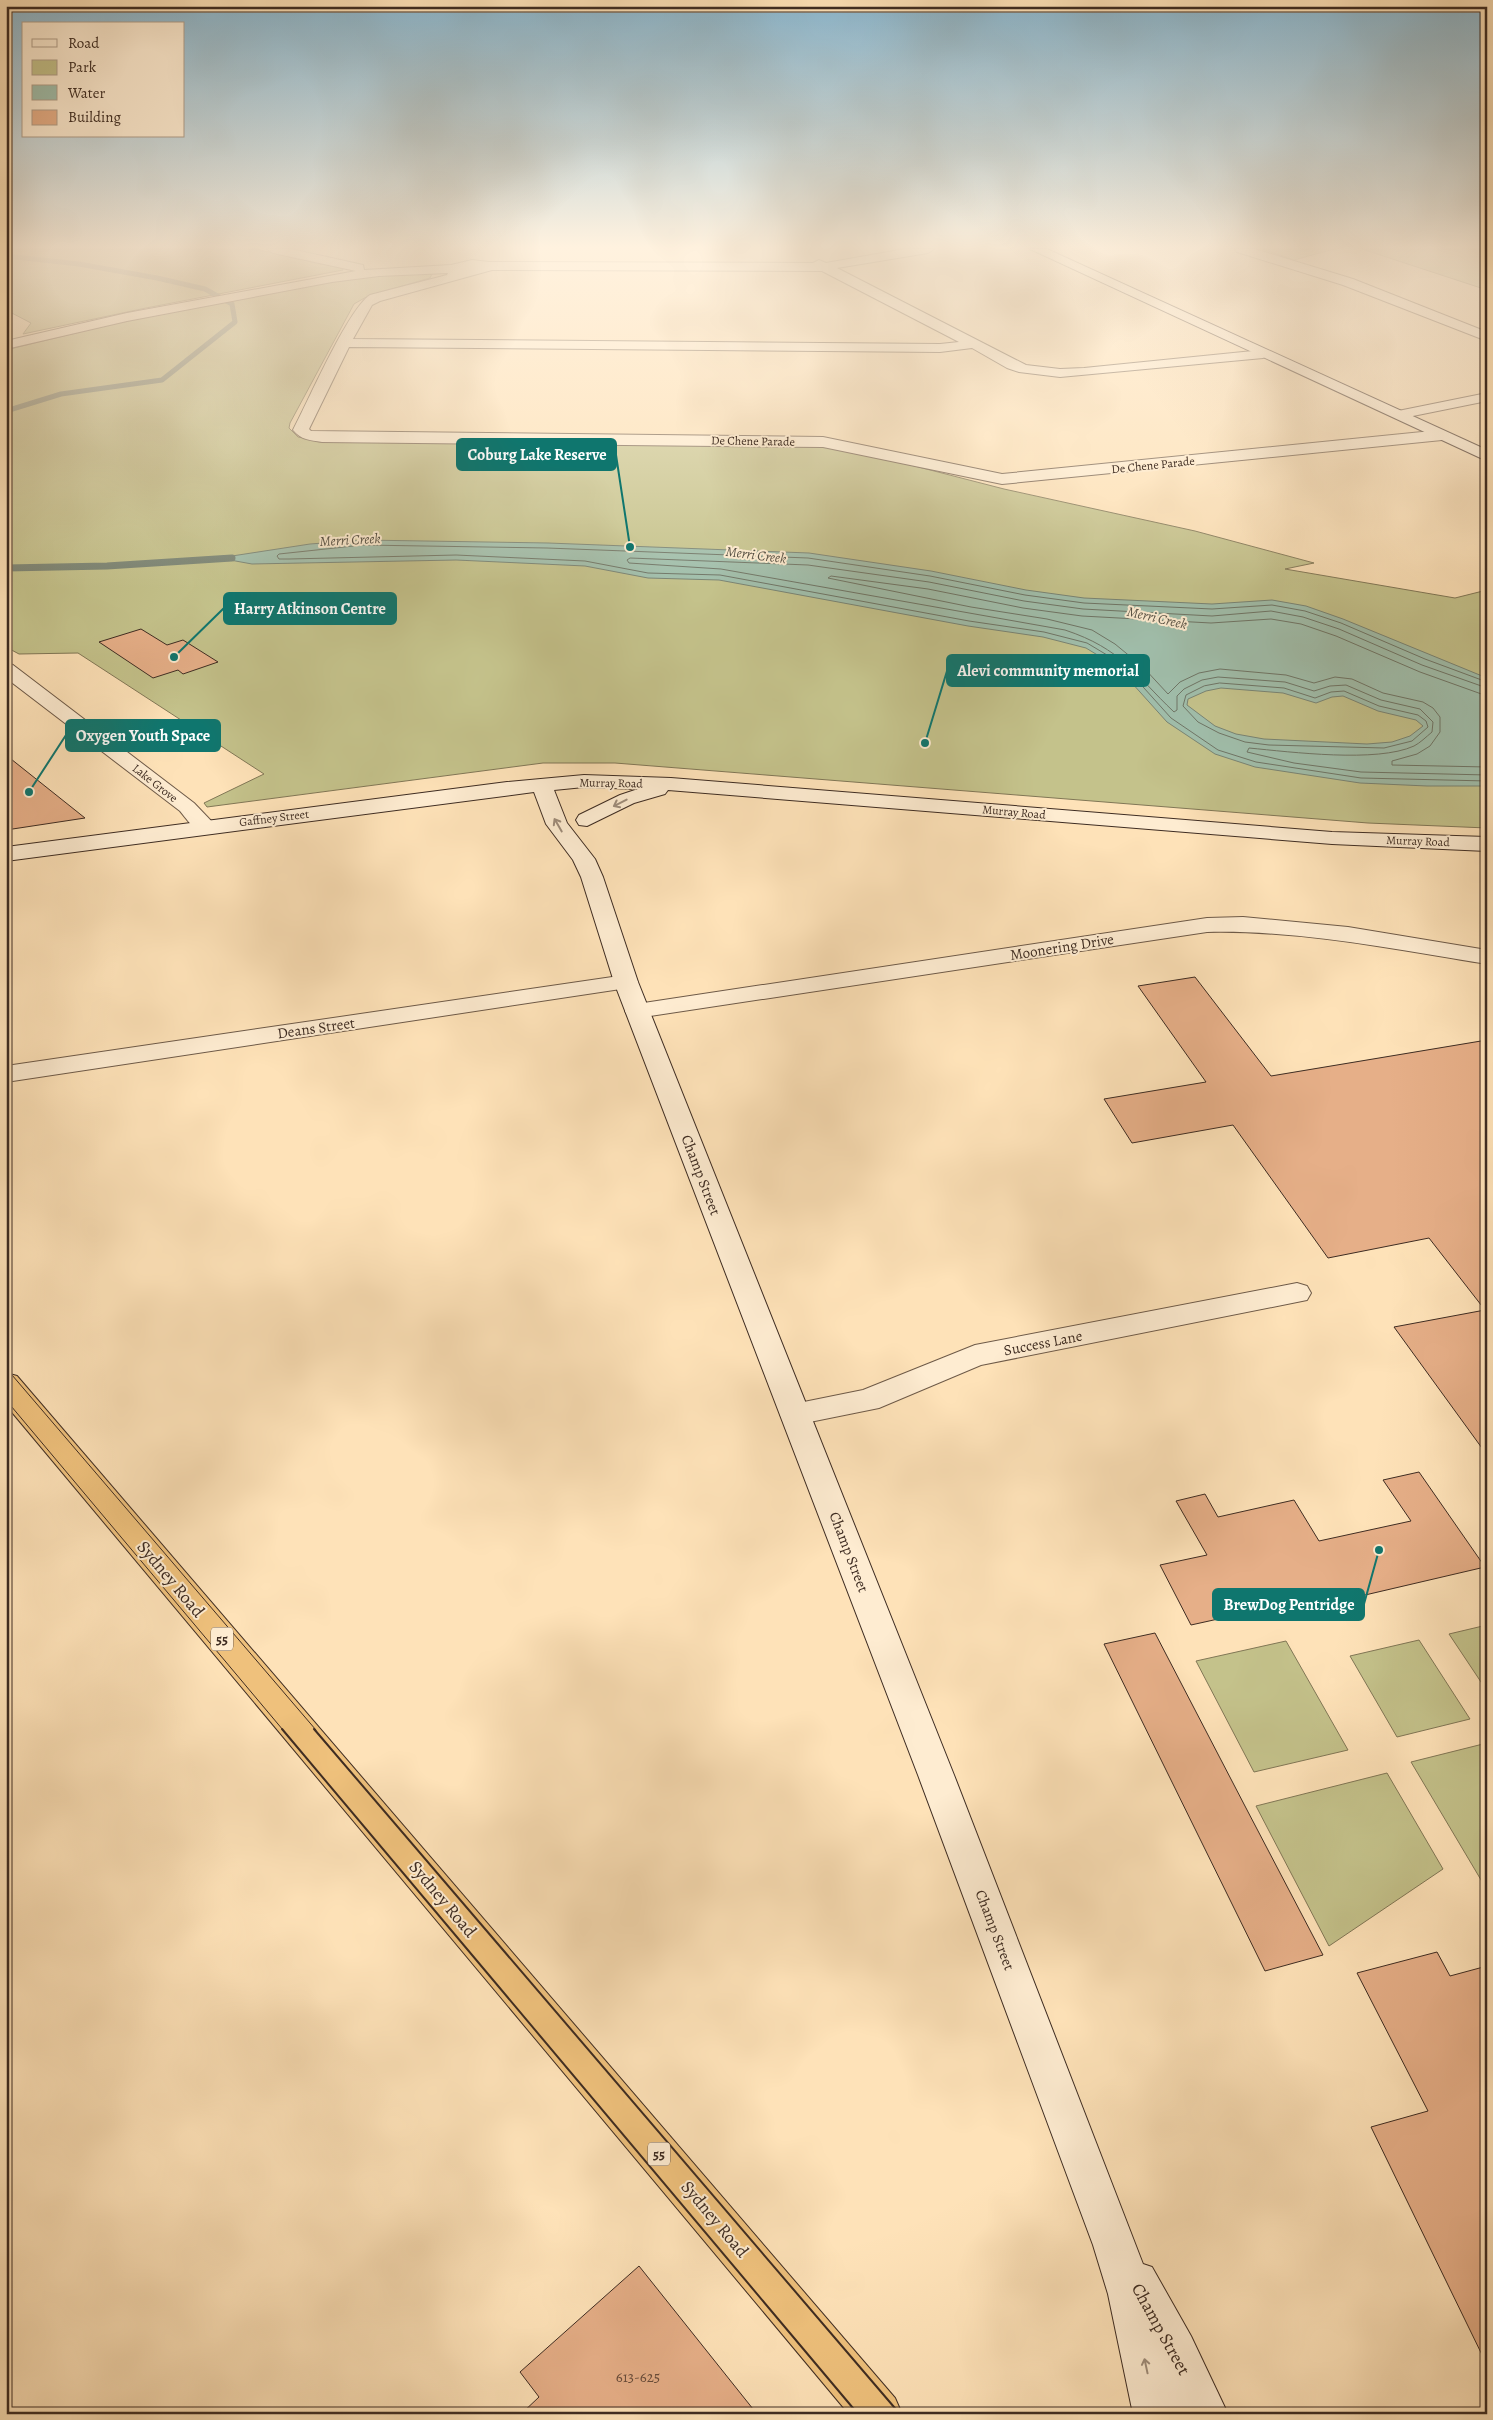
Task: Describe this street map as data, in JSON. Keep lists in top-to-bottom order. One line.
{"streets":{"highway":["Sydney Road","55"],"street":["De Chene Parade","Lake Grove","Murray Road","Gaffney Street","Moonering Drive","Deans Street","Champ Street","Success Lane"]},"crossings":[["Lake Grove","Gaffney Street"],["Murray Road","Gaffney Street"],["Murray Road","Champ Street"],["Gaffney Street","Champ Street"],["Moonering Drive","Deans Street"],["Moonering Drive","Champ Street"],["Deans Street","Champ Street"],["Champ Street","Success Lane"]],"water":["Merri Creek"],"places":["Coburg Lake Reserve","Harry Atkinson Centre","Alevi community memorial","Oxygen Youth Space","BrewDog Pentridge"],"house_numbers":["613-625"],"legend":["Road","Park","Water","Building"]}
